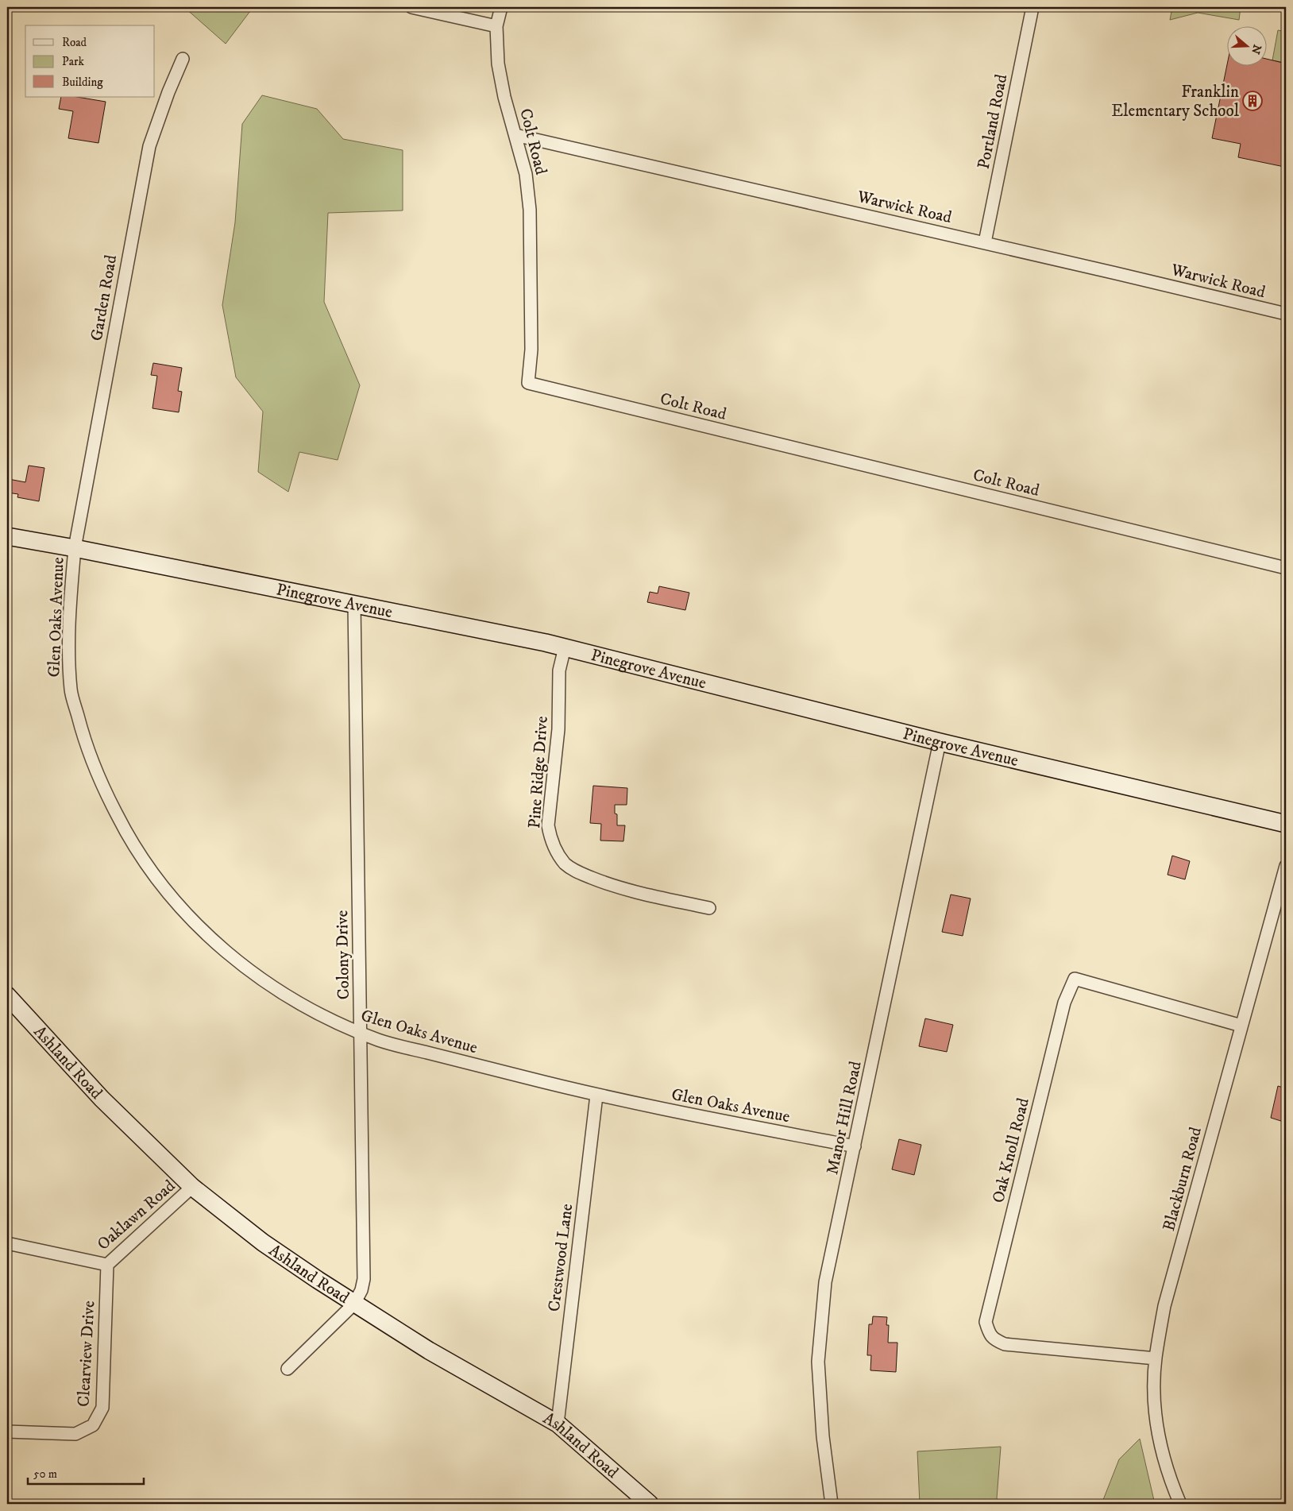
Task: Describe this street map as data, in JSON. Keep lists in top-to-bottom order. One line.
{"streets":{"street":["Portland Road","Colt Road","Warwick Road","Garden Road","Pinegrove Avenue","Glen Oaks Avenue","Pine Ridge Drive","Colony Drive","Ashland Road","Manor Hill Road","Oak Knoll Road","Blackburn Road","Oaklawn Road","Crestwood Lane","Clearview Drive"]},"crossings":[["Portland Road","Warwick Road"],["Colt Road","Warwick Road"],["Garden Road","Pinegrove Avenue"],["Garden Road","Glen Oaks Avenue"],["Pinegrove Avenue","Glen Oaks Avenue"],["Pinegrove Avenue","Pine Ridge Drive"],["Pinegrove Avenue","Colony Drive"],["Pinegrove Avenue","Manor Hill Road"],["Glen Oaks Avenue","Colony Drive"],["Glen Oaks Avenue","Manor Hill Road"],["Glen Oaks Avenue","Crestwood Lane"],["Colony Drive","Ashland Road"],["Ashland Road","Oaklawn Road"],["Ashland Road","Crestwood Lane"],["Oak Knoll Road","Blackburn Road"],["Oaklawn Road","Clearview Drive"]],"places":{"building":["Franklin Elementary School"]},"legend":["Road","Park","Building"],"scale_bar":"50 m","north":"right"}
